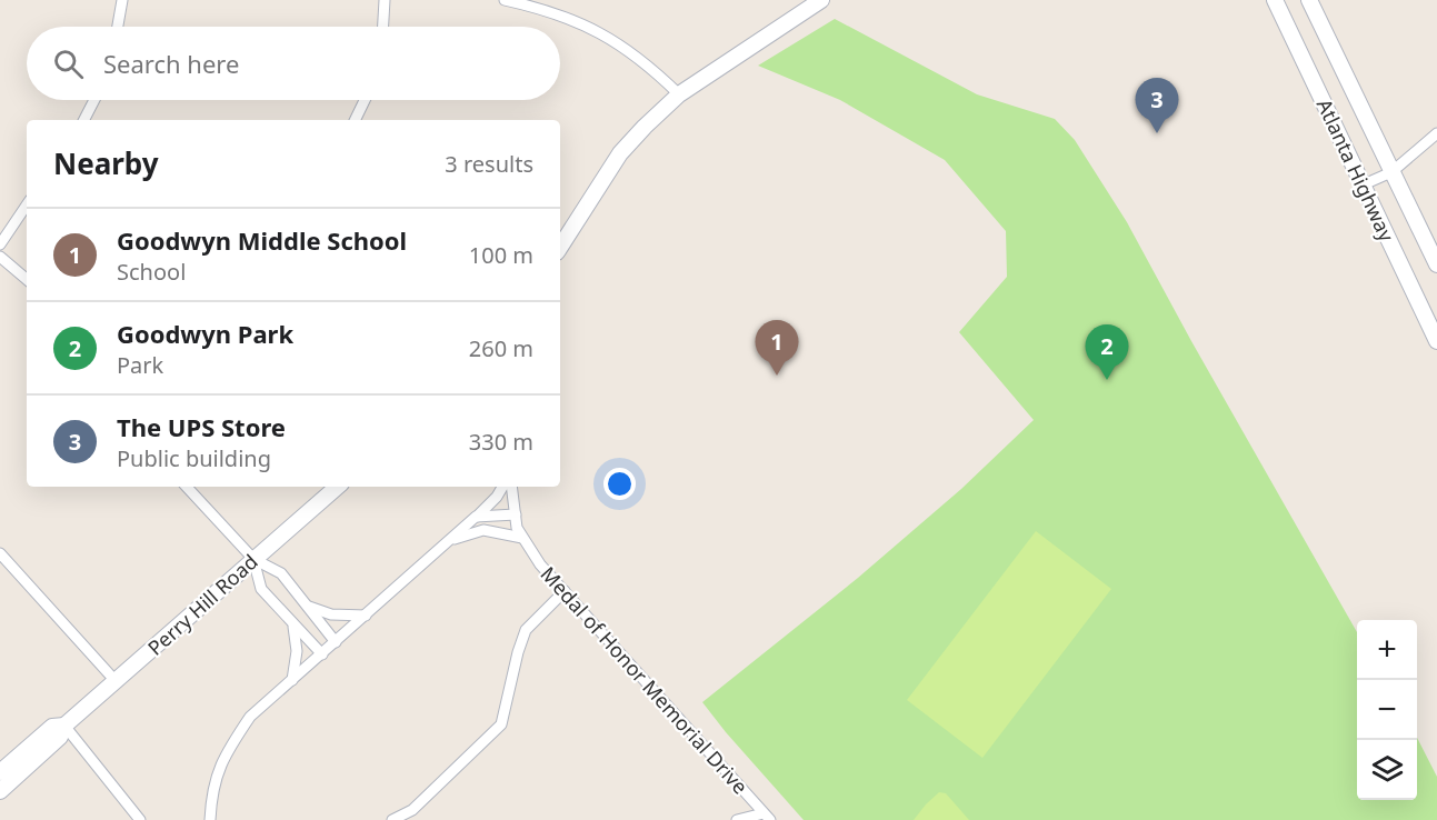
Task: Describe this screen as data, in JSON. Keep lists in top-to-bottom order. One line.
{"streets":{"main road":["Atlanta Highway","Perry Hill Road"],"street":["Medal of Honor Memorial Drive"]},"page":{"search":"Search here","pins":["3","1","2"],"heading":["Nearby","3 results"],"list":[{"mark":"1","name":"Goodwyn Middle School","note":"School","value":"100 m"},{"mark":"2","name":"Goodwyn Park","note":"Park","value":"260 m"},{"mark":"3","name":"The UPS Store","note":"Public building","value":"330 m"}],"map_buttons":["+","−"]}}
